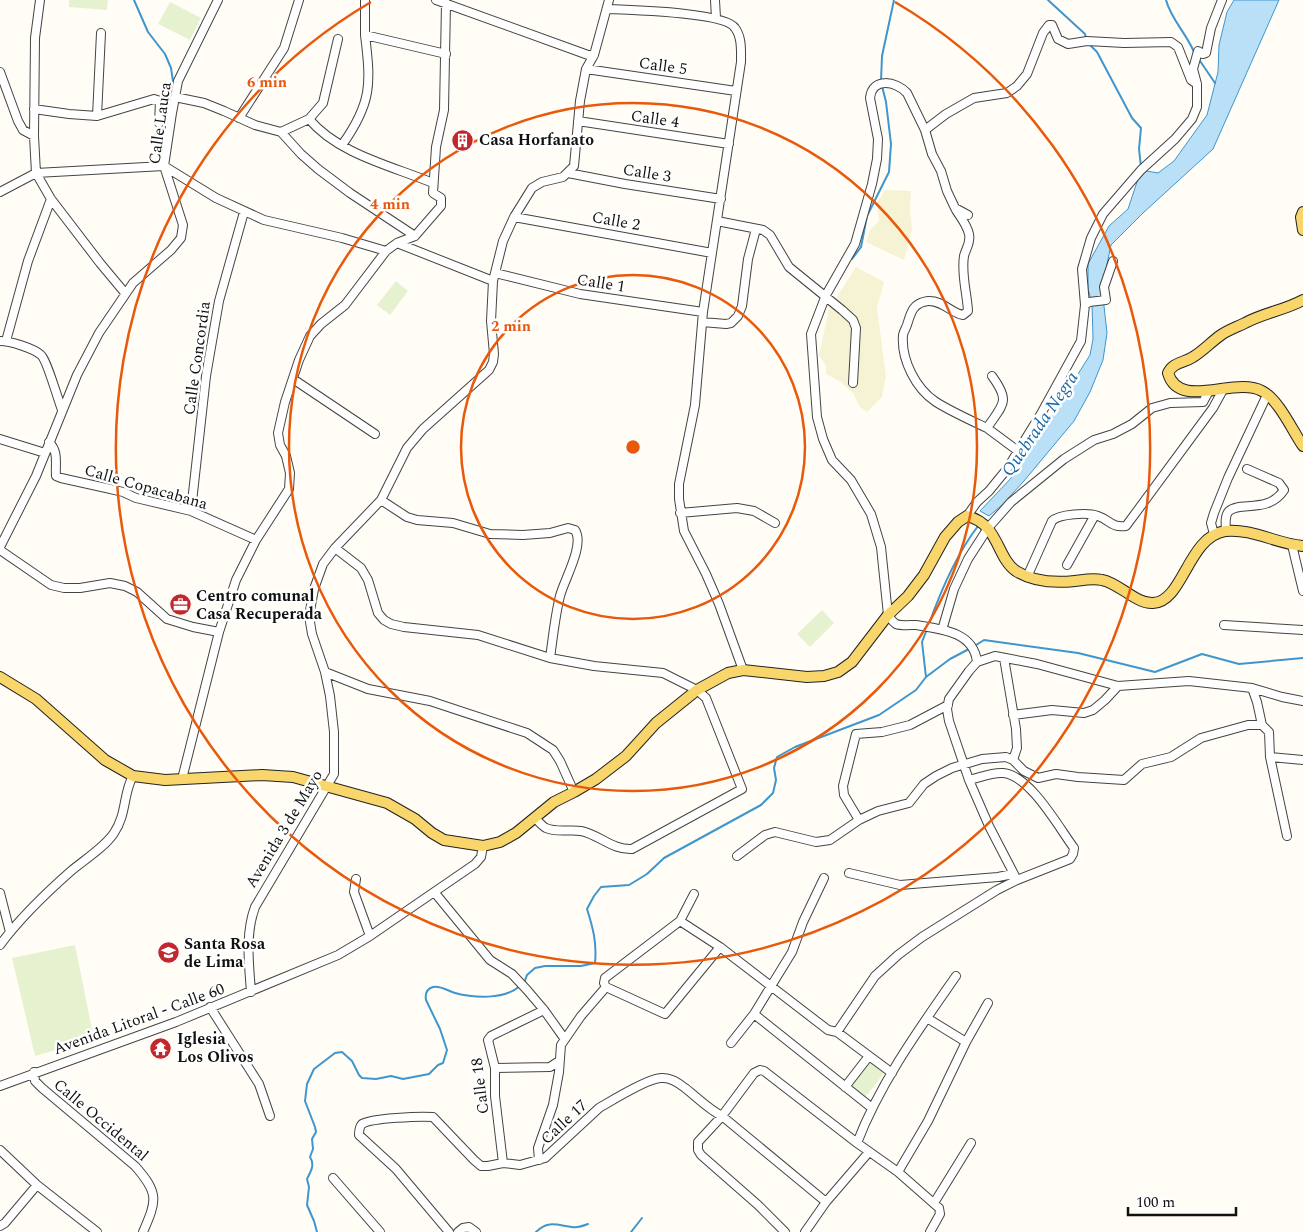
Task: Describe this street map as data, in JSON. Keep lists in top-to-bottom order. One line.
{"streets":{"street":["Calle 5","Calle 4","Calle Lauca","Calle 3","Calle 2","Calle 1","Calle Concordia","Calle Copacabana","Avenida 3 de Mayo","Avenida Litoral - Calle 60","Calle 18","Calle Occidental","Calle 17"]},"crossings":[["Calle Lauca","Calle Copacabana"],["Calle 3","Avenida 3 de Mayo"],["Calle 2","Avenida 3 de Mayo"],["Calle 1","Avenida 3 de Mayo"],["Calle Concordia","Calle Copacabana"],["Avenida 3 de Mayo","Avenida Litoral - Calle 60"],["Avenida Litoral - Calle 60","Calle Occidental"],["Calle 18","Calle 17"]],"water":["Quebrada Negra"],"places":{"building":["Casa Horfanato"],"office":["Centro comunal Casa Recuperada"],"school or university":["Santa Rosa de Lima"],"temple":["Iglesia Los Olivos"]},"scale_bar":"100 m","rings":["6 min","4 min","2 min"]}
